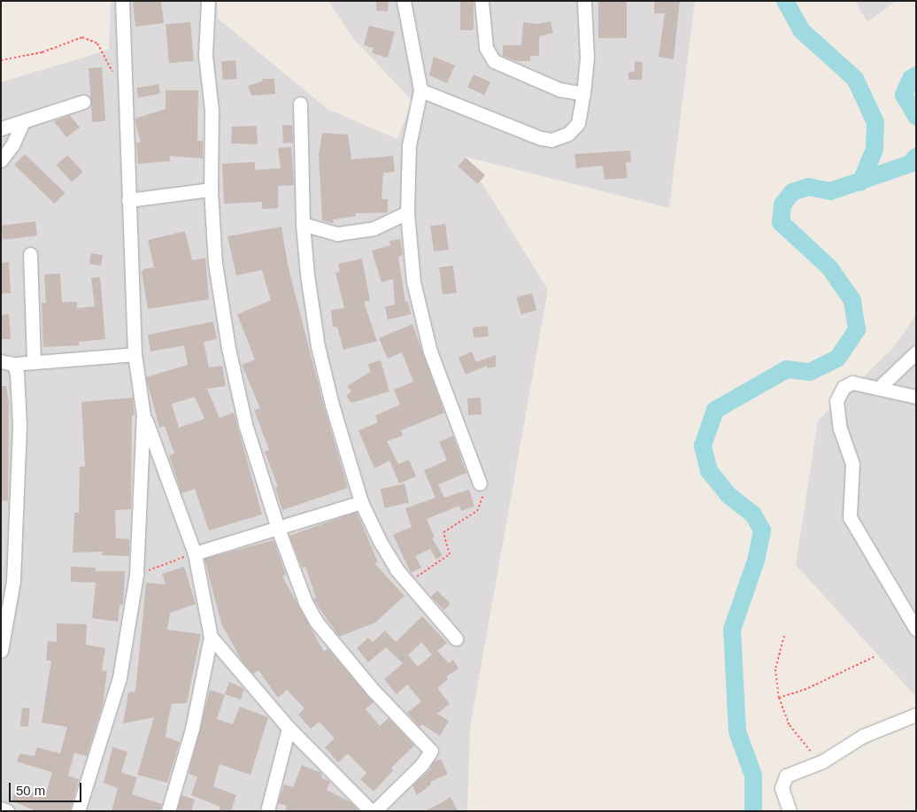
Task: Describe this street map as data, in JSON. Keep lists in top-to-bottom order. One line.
{"scale_bar":"50 m"}
